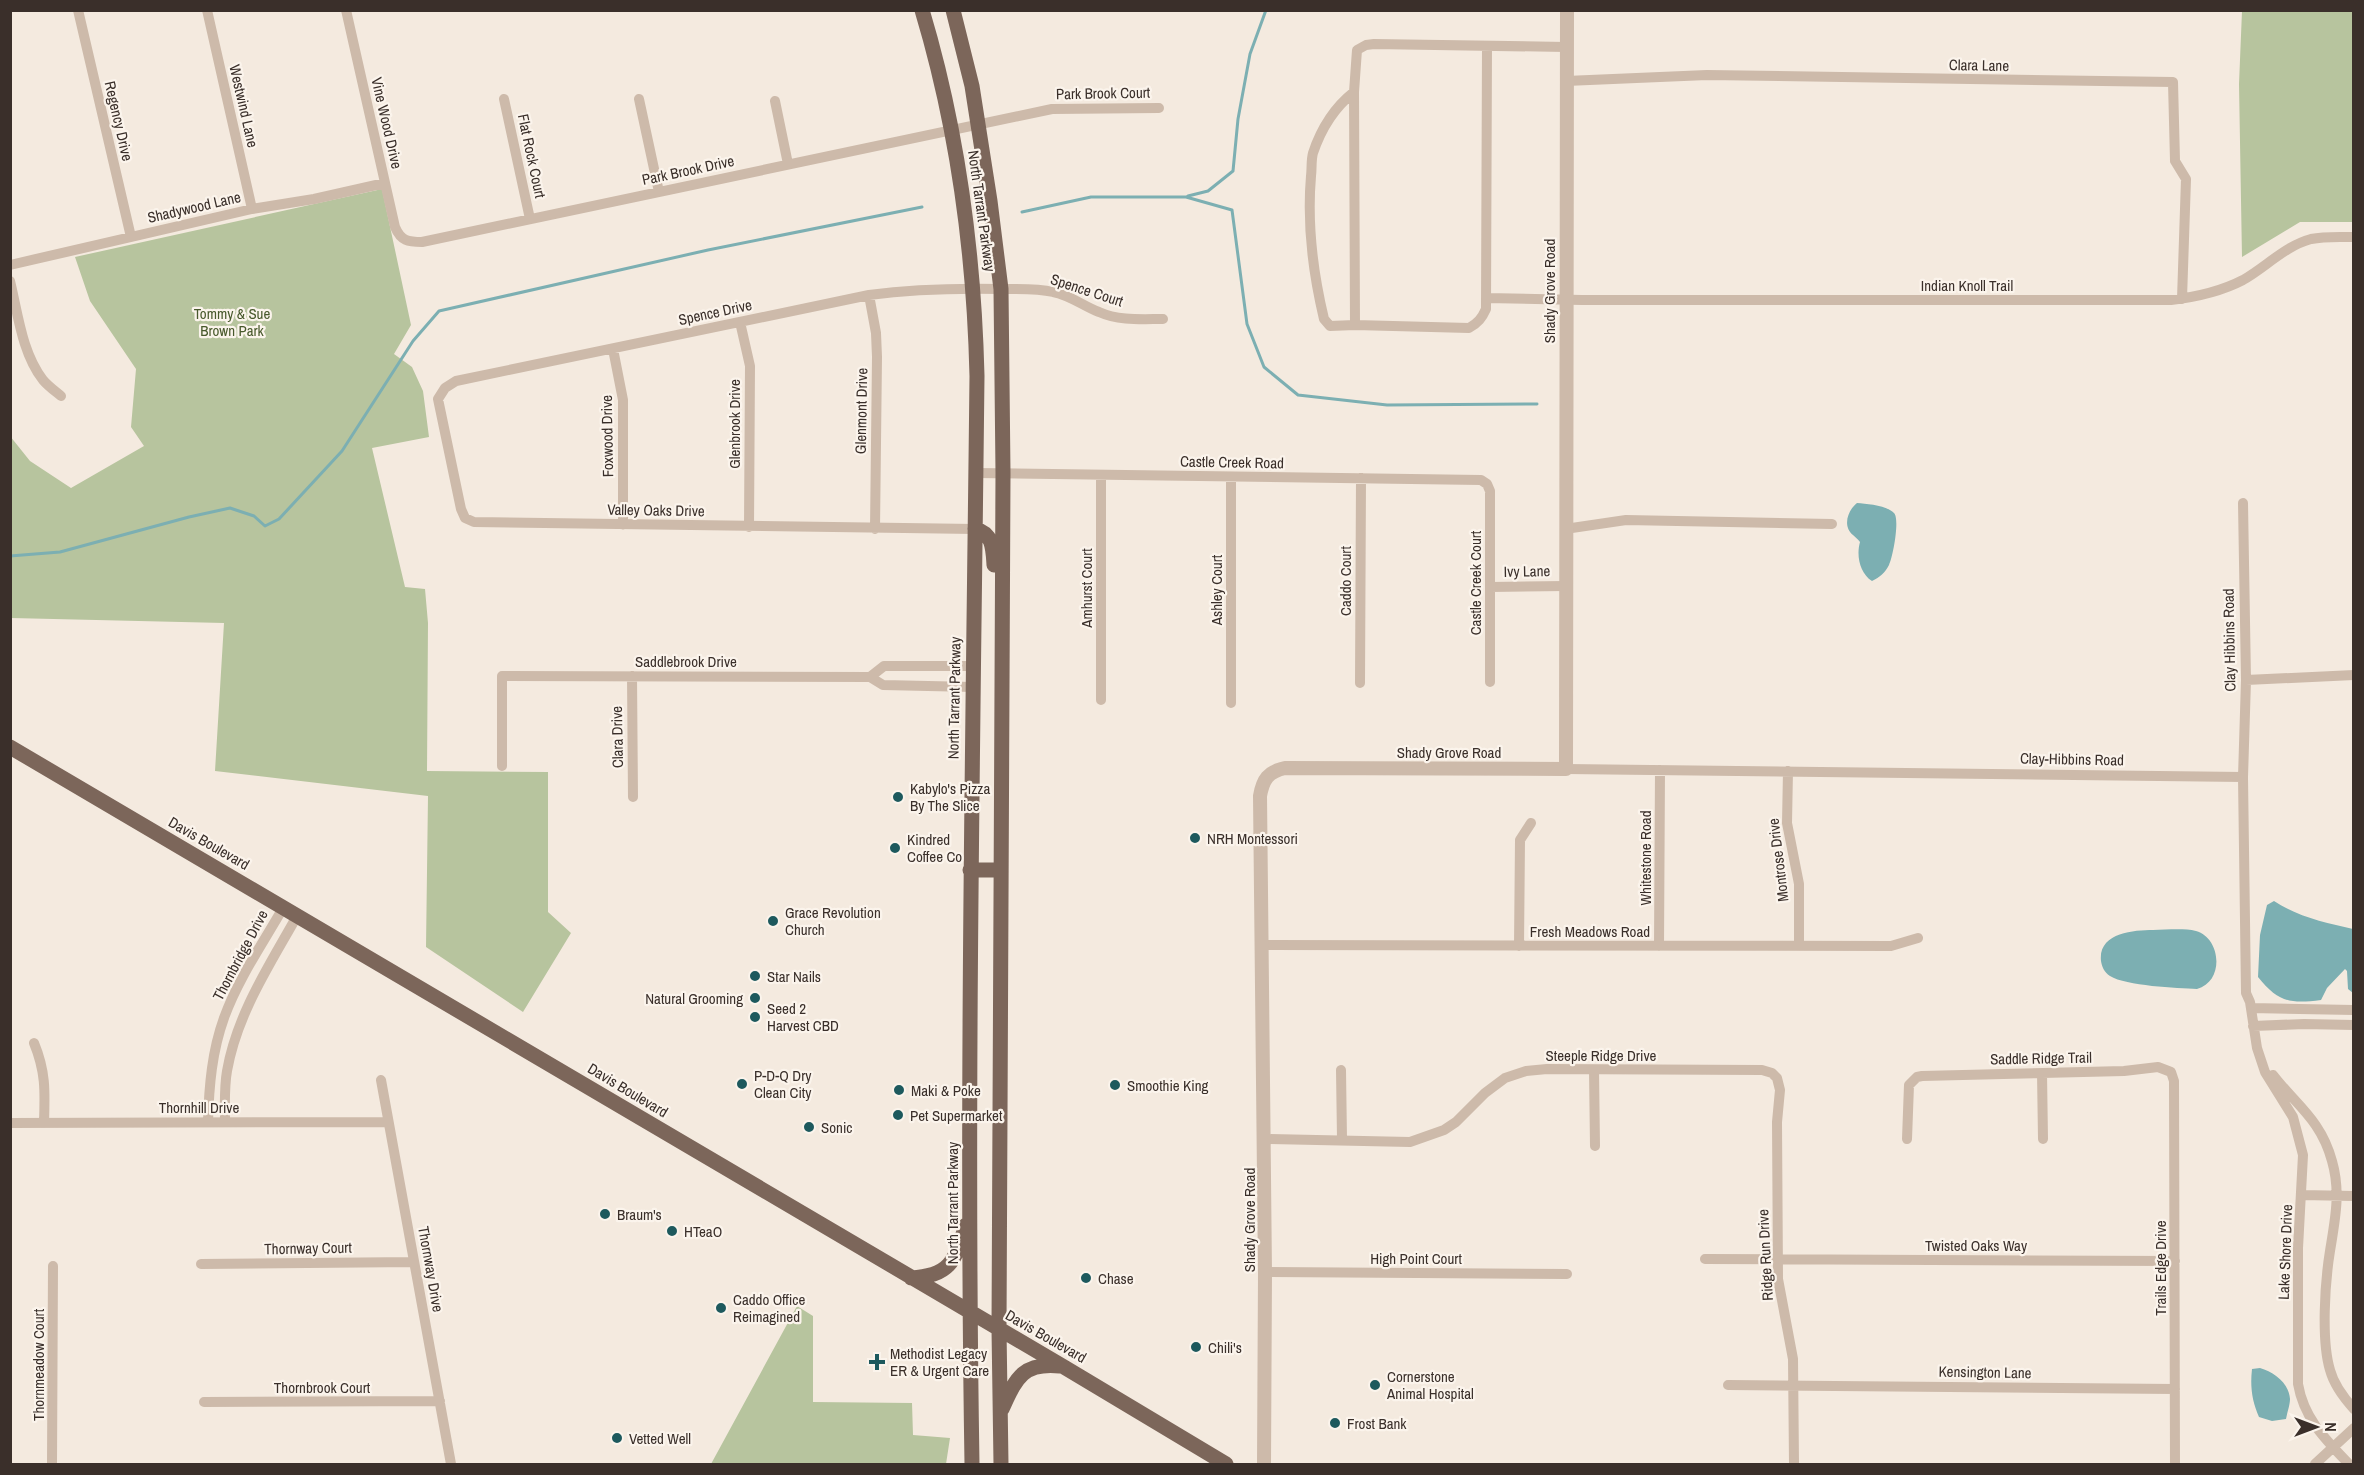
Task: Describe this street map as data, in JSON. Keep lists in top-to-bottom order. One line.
{"streets":{"main road":["North Tarrant Parkway","Davis Boulevard"],"street":["Clara Lane","Park Brook Court","Westwind Lane","Regency Drive","Vine Wood Drive","Flat Rock Court","Park Brook Drive","Shadywood Lane","Indian Knoll Trail","Spence Court","Shady Grove Road","Spence Drive","Glenmont Drive","Glenbrook Drive","Foxwood Drive","Castle Creek Road","Valley Oaks Drive","Ivy Lane","Caddo Court","Castle Creek Court","Amhurst Court","Ashley Court","Clay Hibbins Road","Saddlebrook Drive","Clara Drive","Clay-Hibbins Road","Whitestone Road","Montrose Drive","Fresh Meadows Road","Thornbridge Drive","Steeple Ridge Drive","Saddle Ridge Trail","Thornhill Drive","Twisted Oaks Way","Thornway Court","Lake Shore Drive","Ridge Run Drive","High Point Court","Trails Edge Drive","Thornway Drive","Thornmeadow Court","Kensington Lane","Thornbrook Court"]},"crossings":[["Clara Lane","Indian Knoll Trail"],["Clara Lane","Shady Grove Road"],["Park Brook Court","Park Brook Drive"],["Park Brook Court","North Tarrant Parkway"],["Westwind Lane","Shadywood Lane"],["Regency Drive","Shadywood Lane"],["Vine Wood Drive","Park Brook Drive"],["Vine Wood Drive","Shadywood Lane"],["Flat Rock Court","Park Brook Drive"],["Park Brook Drive","North Tarrant Parkway"],["North Tarrant Parkway","Spence Court"],["North Tarrant Parkway","Spence Drive"],["North Tarrant Parkway","Castle Creek Road"],["North Tarrant Parkway","Valley Oaks Drive"],["North Tarrant Parkway","Saddlebrook Drive"],["North Tarrant Parkway","Davis Boulevard"],["Indian Knoll Trail","Shady Grove Road"],["Spence Court","Spence Drive"],["Shady Grove Road","Ivy Lane"],["Shady Grove Road","Clay-Hibbins Road"],["Shady Grove Road","Fresh Meadows Road"],["Shady Grove Road","Steeple Ridge Drive"],["Shady Grove Road","High Point Court"],["Spence Drive","Glenmont Drive"],["Spence Drive","Glenbrook Drive"],["Spence Drive","Foxwood Drive"],["Spence Drive","Valley Oaks Drive"],["Glenmont Drive","Valley Oaks Drive"],["Glenbrook Drive","Valley Oaks Drive"],["Foxwood Drive","Valley Oaks Drive"],["Castle Creek Road","Caddo Court"],["Castle Creek Road","Castle Creek Court"],["Castle Creek Road","Amhurst Court"],["Castle Creek Road","Ashley Court"],["Ivy Lane","Castle Creek Court"],["Clay Hibbins Road","Clay-Hibbins Road"],["Saddlebrook Drive","Clara Drive"],["Clay-Hibbins Road","Whitestone Road"],["Clay-Hibbins Road","Montrose Drive"],["Davis Boulevard","Thornbridge Drive"],["Whitestone Road","Fresh Meadows Road"],["Montrose Drive","Fresh Meadows Road"],["Thornbridge Drive","Thornhill Drive"],["Steeple Ridge Drive","Ridge Run Drive"],["Saddle Ridge Trail","Trails Edge Drive"],["Thornhill Drive","Thornway Drive"],["Twisted Oaks Way","Ridge Run Drive"],["Twisted Oaks Way","Trails Edge Drive"],["Thornway Court","Thornway Drive"],["Ridge Run Drive","Kensington Lane"],["Trails Edge Drive","Kensington Lane"],["Thornway Drive","Thornbrook Court"]],"parks":["Tommy & Sue Brown Park"],"places":{"other":["Kabylo's Pizza By The Slice","NRH Montessori","Kindred Coffee Co","Grace Revolution Church","Star Nails","Natural Grooming","Seed 2 Harvest CBD","P-D-Q Dry Clean City","Smoothie King","Maki & Poke","Pet Supermarket","Sonic","Braum's","HTeaO","Chase","Caddo Office Reimagined","Chili's","Cornerstone Animal Hospital","Frost Bank","Vetted Well"],"health":["Methodist Legacy ER & Urgent Care"]},"north":"right"}
